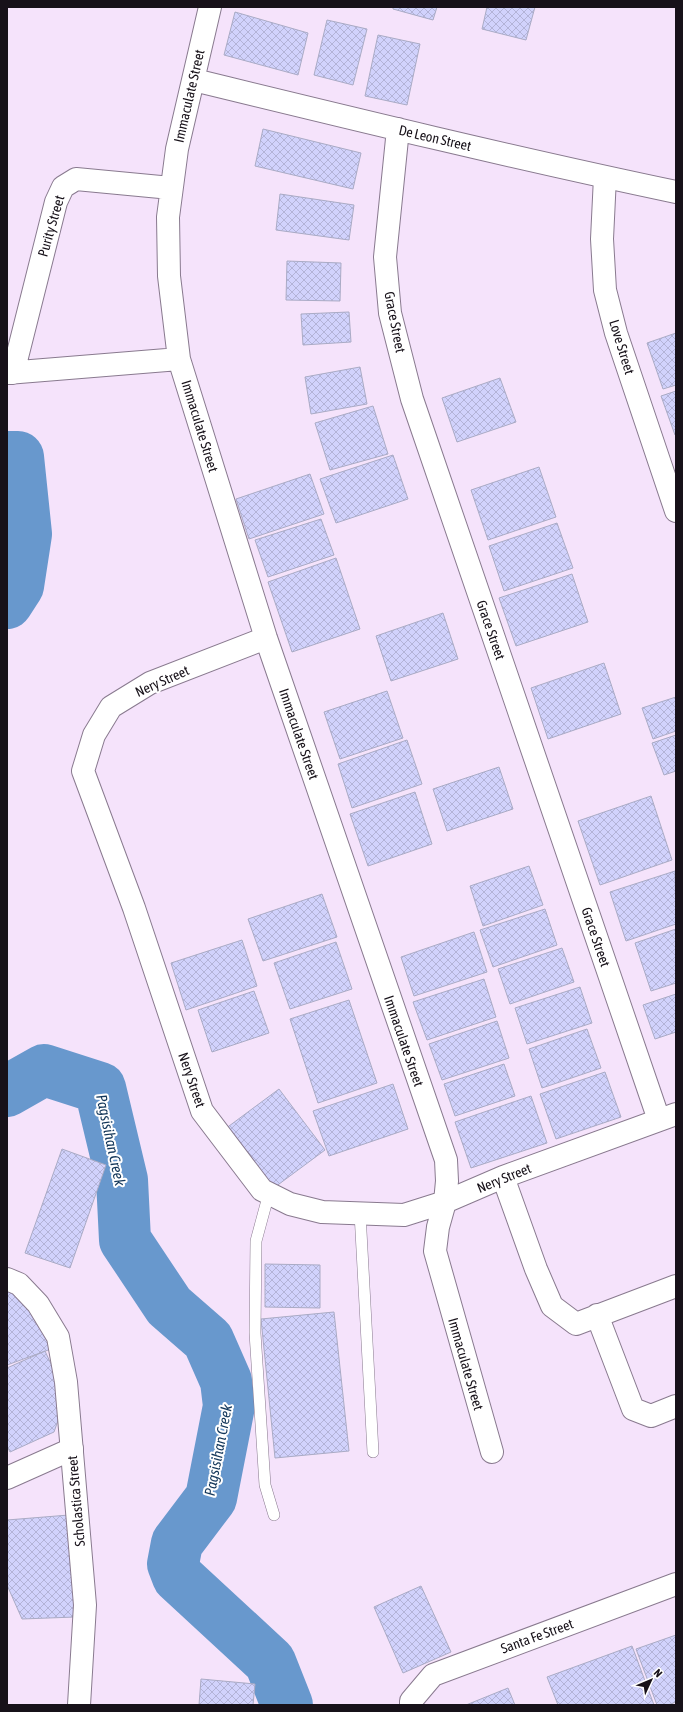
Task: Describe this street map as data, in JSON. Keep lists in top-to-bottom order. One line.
{"streets":{"street":["Immaculate Street","De Leon Street","Purity Street","Grace Street","Love Street","Nery Street","Scholastica Street","Santa Fe Street"]},"crossings":[["Immaculate Street","De Leon Street"],["Immaculate Street","Purity Street"],["Immaculate Street","Nery Street"],["De Leon Street","Grace Street"],["De Leon Street","Love Street"],["Grace Street","Nery Street"]],"water":["Pagsisihan Creek"],"north":"top right"}
